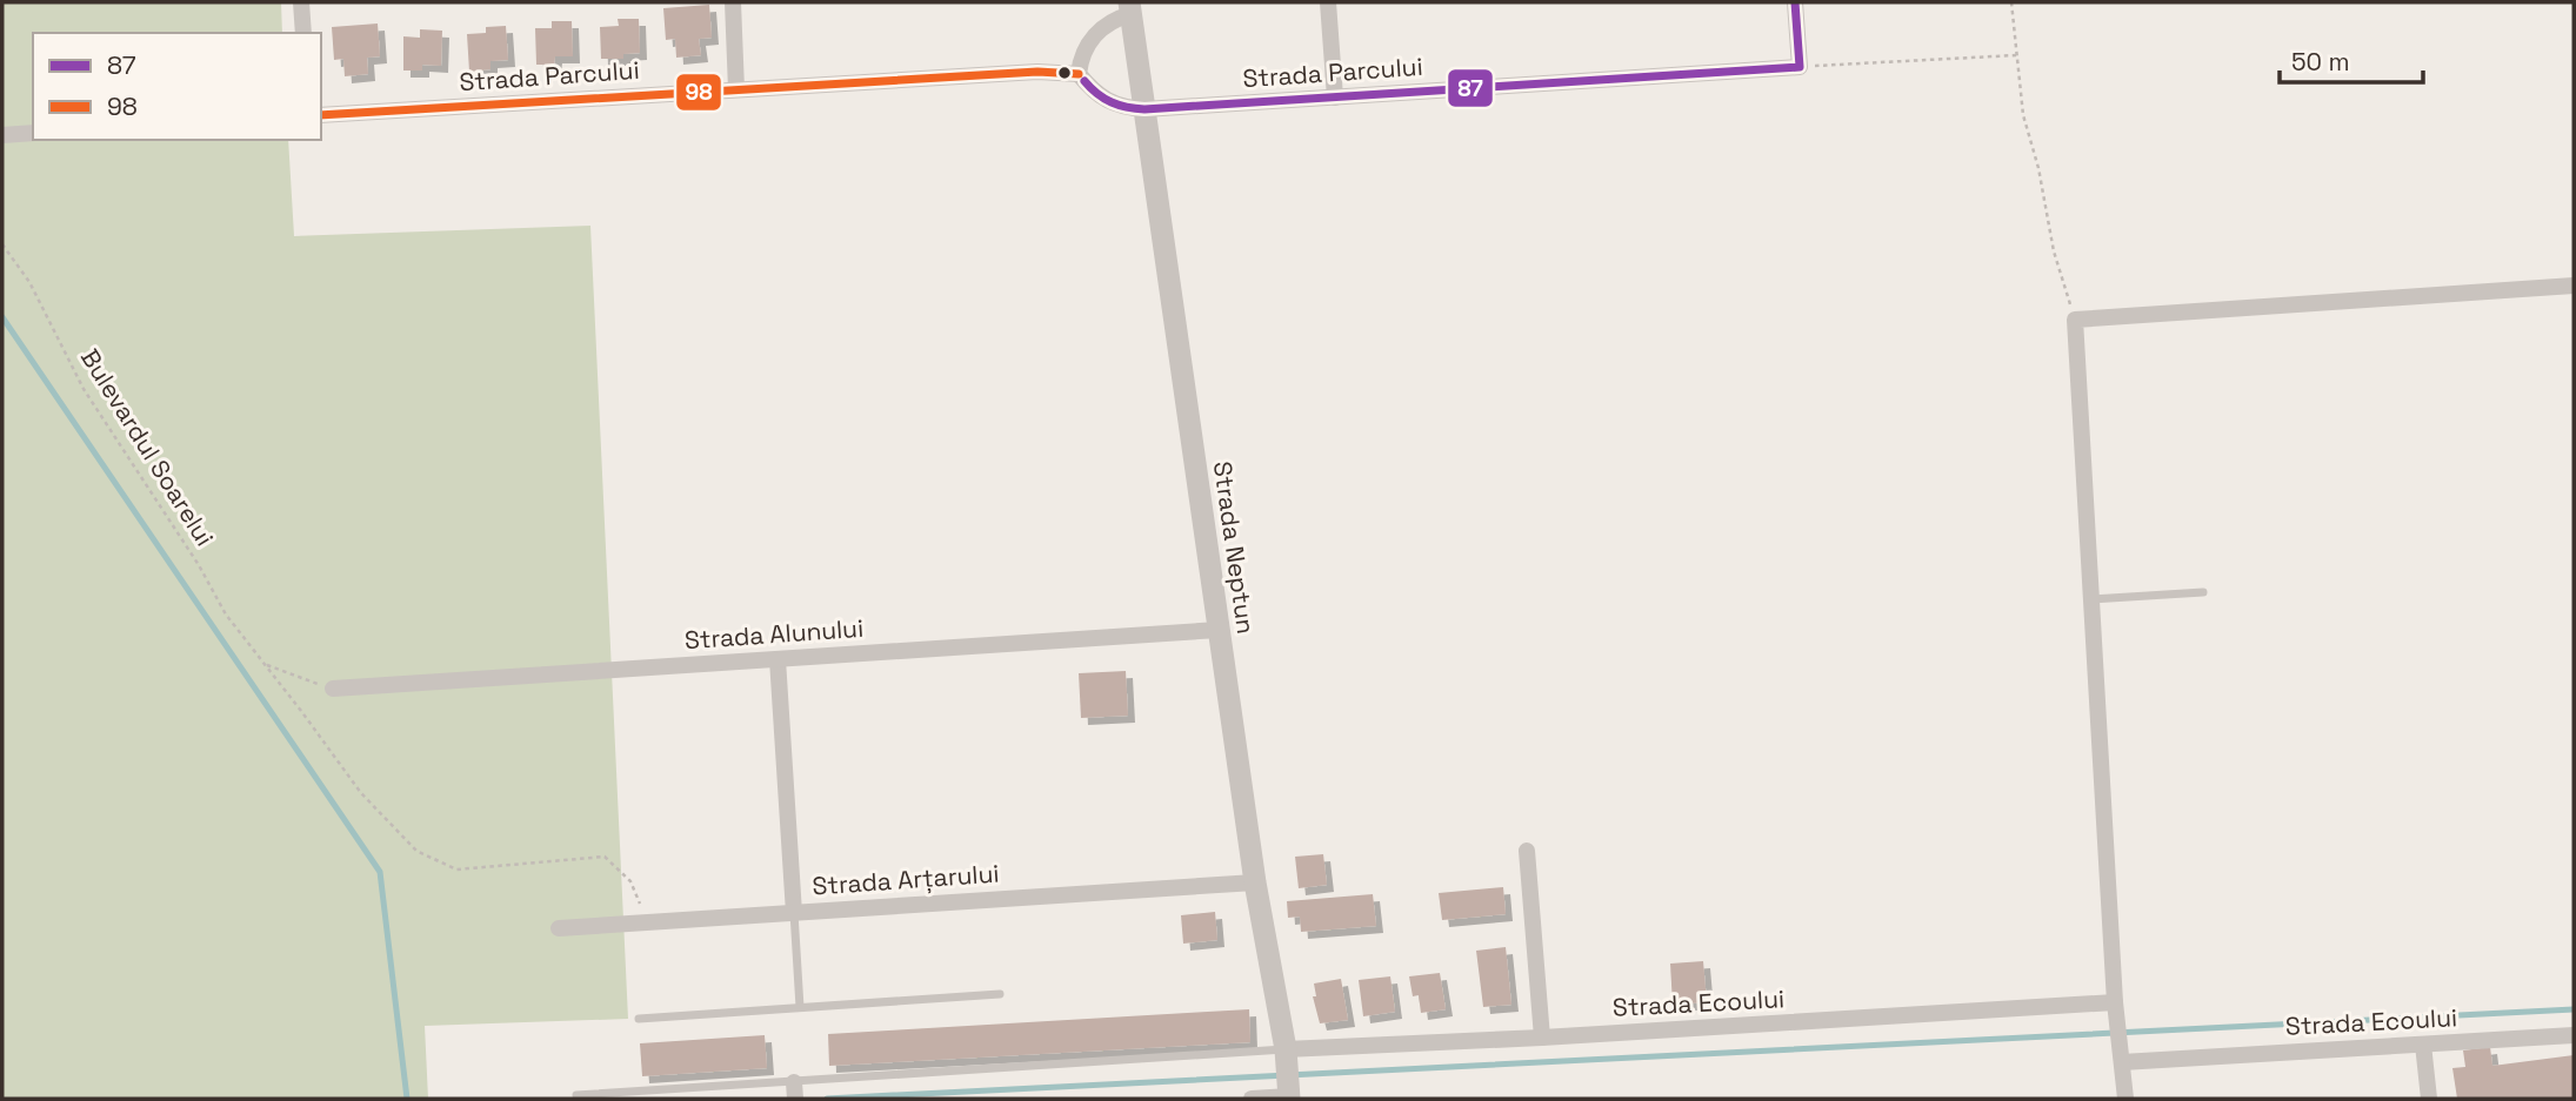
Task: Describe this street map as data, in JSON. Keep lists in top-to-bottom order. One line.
{"streets":{"street":["Strada Parcului","Strada Neptun","Strada Alunului","Strada Arțarului","Strada Ecoului"],"path":["Bulevardul Soarelui"]},"crossings":[["Strada Parcului","Strada Neptun"],["Bulevardul Soarelui","Strada Arțarului"],["Strada Neptun","Strada Alunului"],["Strada Neptun","Strada Arțarului"],["Strada Neptun","Strada Ecoului"]],"lines":["transit line 87","transit line 98"],"legend":["87","98"],"scale_bar":"50 m"}
